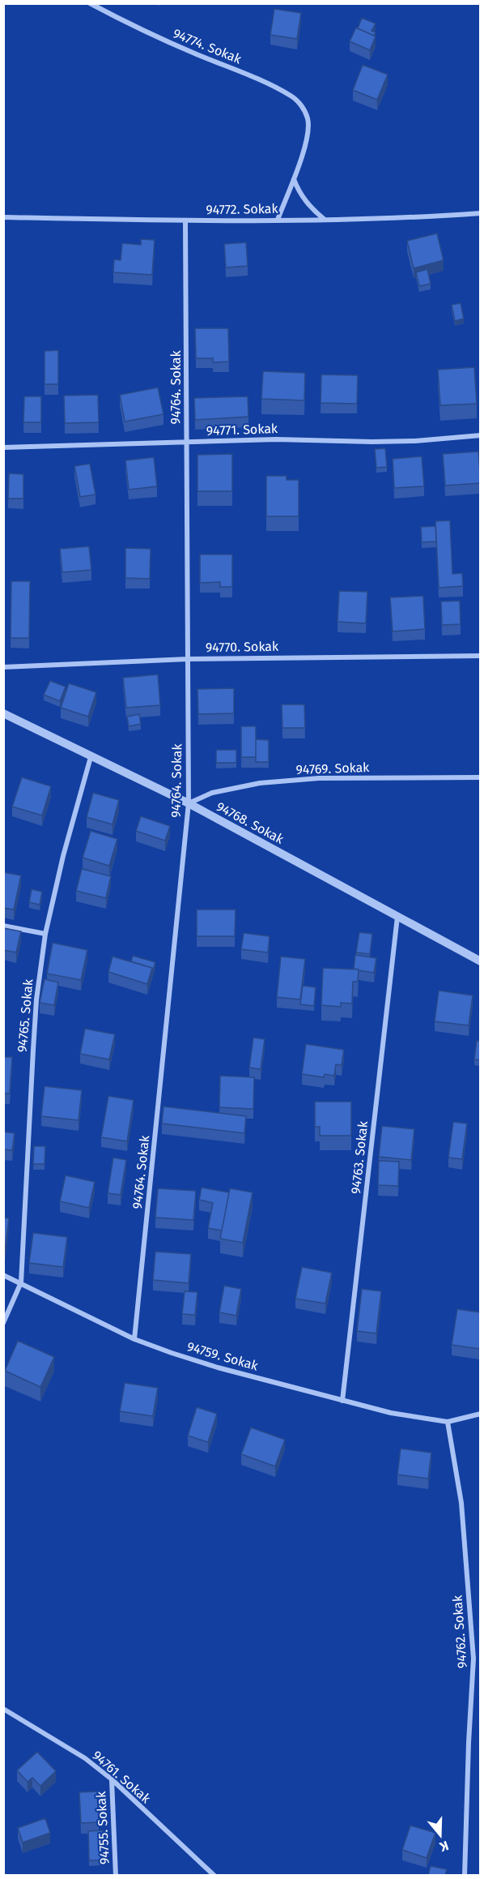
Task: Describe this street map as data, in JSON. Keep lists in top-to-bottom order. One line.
{"streets":{"street":["94774. Sokak","94772. Sokak","94764. Sokak","94771. Sokak","94770. Sokak","94769. Sokak","94768. Sokak","94765. Sokak","94763. Sokak","94759. Sokak","94762. Sokak","94761. Sokak","94755. Sokak"]},"crossings":[["94772. Sokak","94764. Sokak"],["94764. Sokak","94771. Sokak"],["94764. Sokak","94770. Sokak"],["94764. Sokak","94769. Sokak"],["94764. Sokak","94768. Sokak"],["94764. Sokak","94759. Sokak"],["94769. Sokak","94768. Sokak"],["94768. Sokak","94765. Sokak"],["94768. Sokak","94763. Sokak"],["94765. Sokak","94759. Sokak"],["94763. Sokak","94759. Sokak"],["94759. Sokak","94762. Sokak"],["94761. Sokak","94755. Sokak"]],"north":"bottom"}
